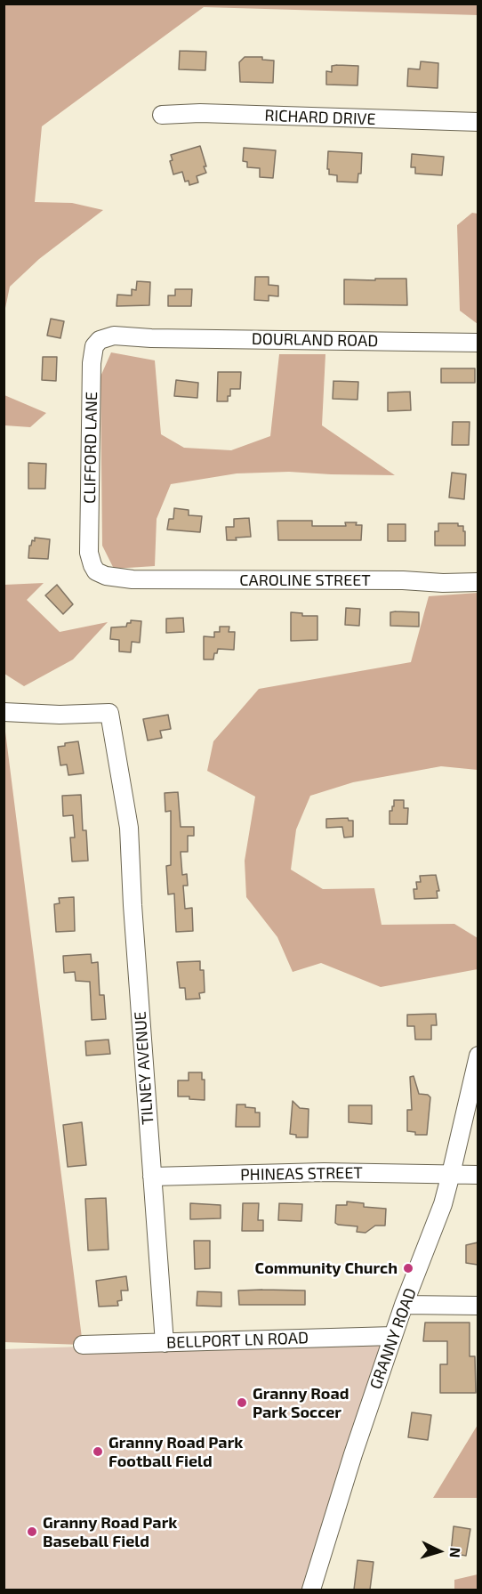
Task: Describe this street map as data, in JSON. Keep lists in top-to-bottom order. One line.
{"streets":{"street":["RICHARD DRIVE","DOURLAND ROAD","CLIFFORD LANE","CAROLINE STREET","TILNEY AVENUE","PHINEAS STREET","GRANNY ROAD","BELLPORT LN ROAD"]},"crossings":[["DOURLAND ROAD","CLIFFORD LANE"],["CLIFFORD LANE","CAROLINE STREET"],["TILNEY AVENUE","PHINEAS STREET"],["TILNEY AVENUE","BELLPORT LN ROAD"],["PHINEAS STREET","GRANNY ROAD"],["GRANNY ROAD","BELLPORT LN ROAD"]],"places":["Community Church","Granny Road Park Soccer","Granny Road Park Football Field","Granny Road Park Baseball Field"],"north":"right"}
